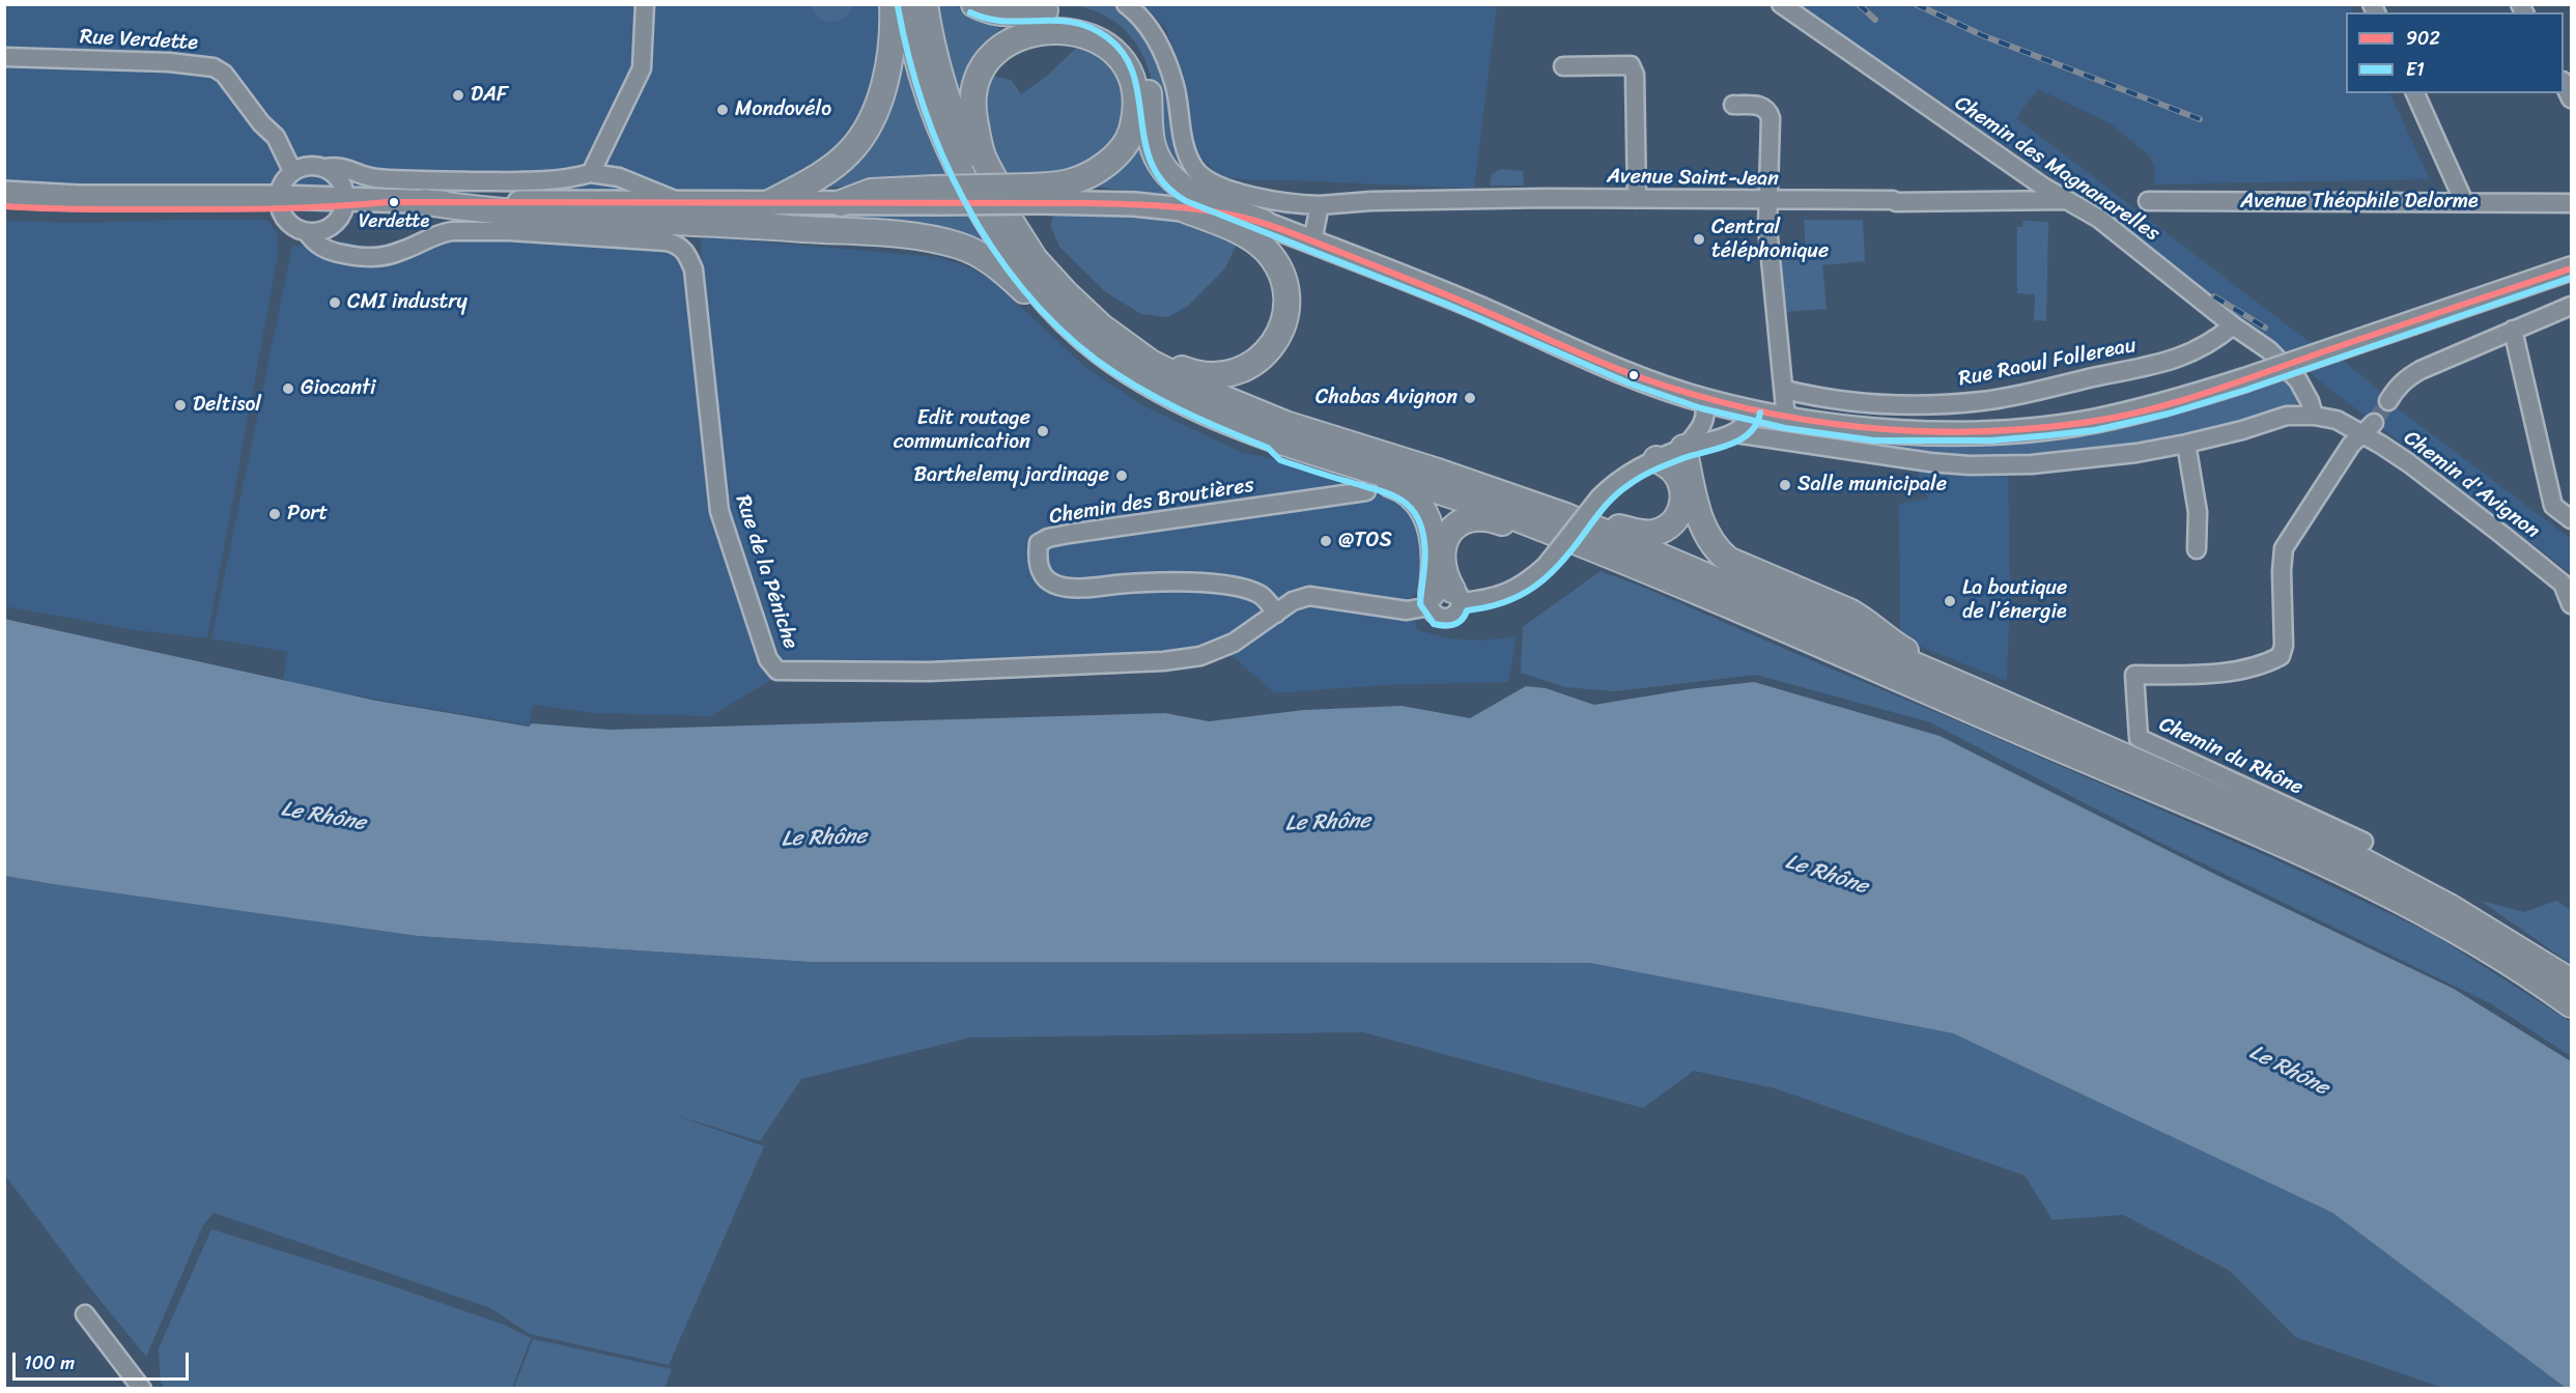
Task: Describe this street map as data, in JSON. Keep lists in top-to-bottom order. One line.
{"streets":{"street":["Rue Verdette","Chemin des Magnanarelles","Avenue Saint-Jean","Avenue Théophile Delorme","Rue Raoul Follereau","Chemin d'Avignon","Chemin des Broutières","Rue de la Péniche","Chemin du Rhône"]},"crossings":[["Chemin des Magnanarelles","Avenue Saint-Jean"],["Chemin des Magnanarelles","Rue Raoul Follereau"],["Chemin des Magnanarelles","Chemin d'Avignon"],["Chemin d'Avignon","Chemin du Rhône"],["Chemin des Broutières","Rue de la Péniche"]],"water":["Le Rhône"],"places":["DAF","Mondovélo","Verdette","Central téléphonique","CMI industry","Giocanti","Chabas Avignon","Deltisol","Edit routage communication","Barthelemy jardinage","Salle municipale","Port","@TOS","La boutique de l’énergie"],"lines":["transit line E1","transit line 902"],"legend":["902","E1"],"scale_bar":"100 m"}
